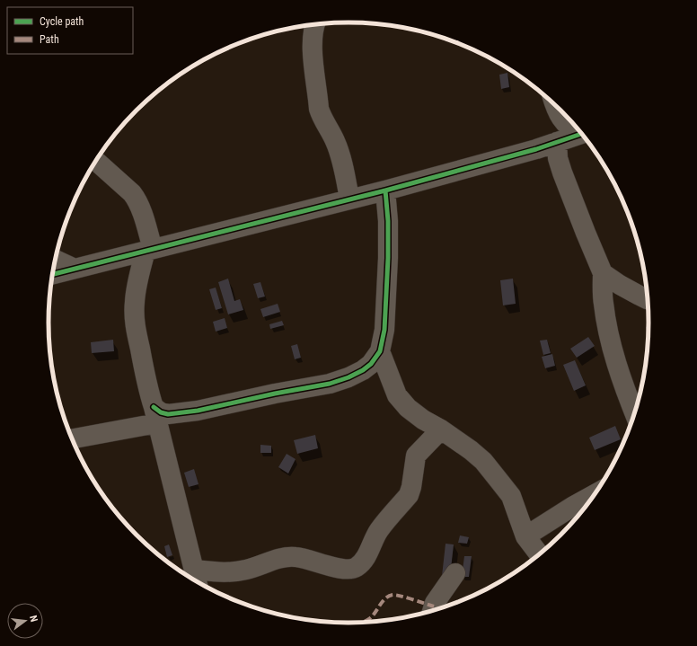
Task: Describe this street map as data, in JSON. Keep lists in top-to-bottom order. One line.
{"legend":["Cycle path","Path"],"north":"right"}
